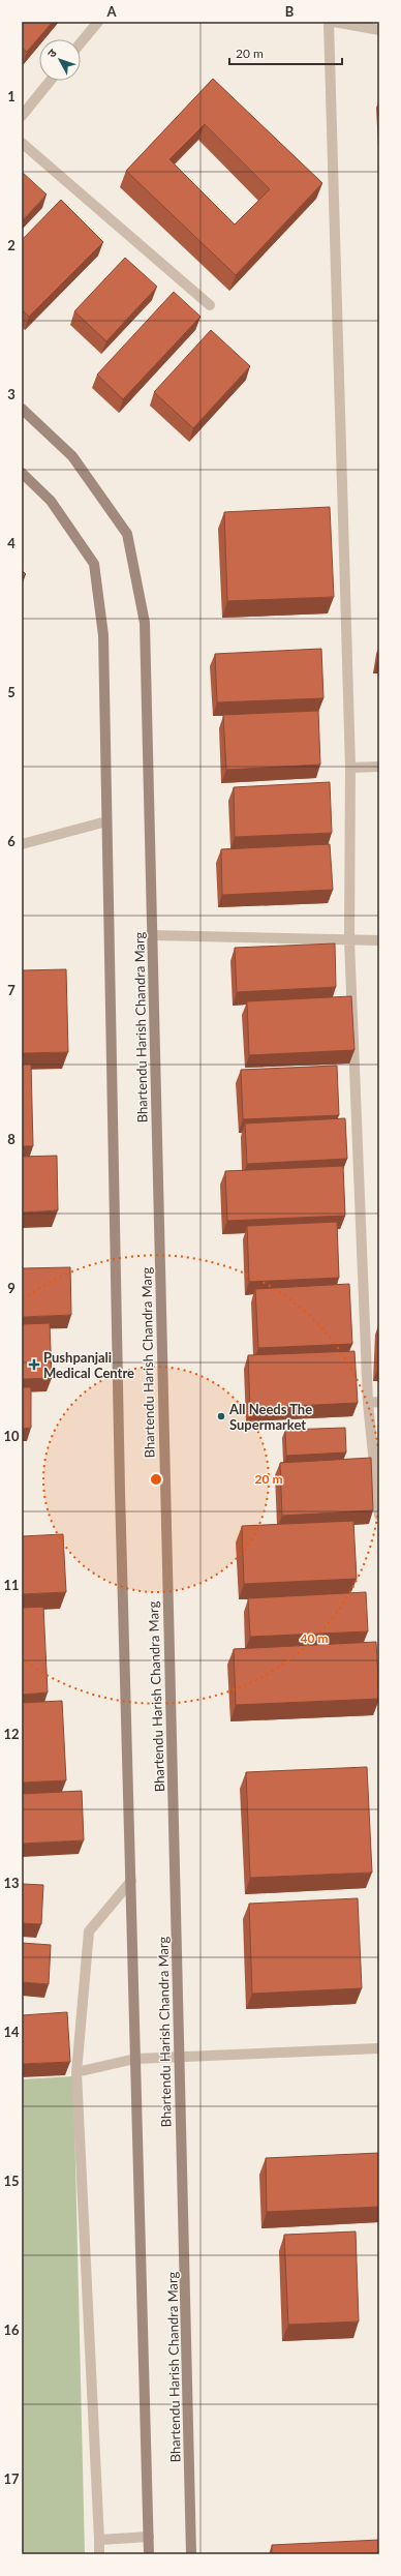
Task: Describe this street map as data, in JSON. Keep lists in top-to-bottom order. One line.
{"streets":{"main road":["Bhartendu Harish Chandra Marg"]},"places":{"health":["Pushpanjali Medical Centre"],"other":["All Needs The Supermarket"]},"scale_bar":"20 m","north":"top left","grid":{"columns":["A","B"],"rows":["1","2","3","4","5","6","7","8","9","10","11","12","13","14","15","16","17"]},"rings":["20 m","40 m"]}
